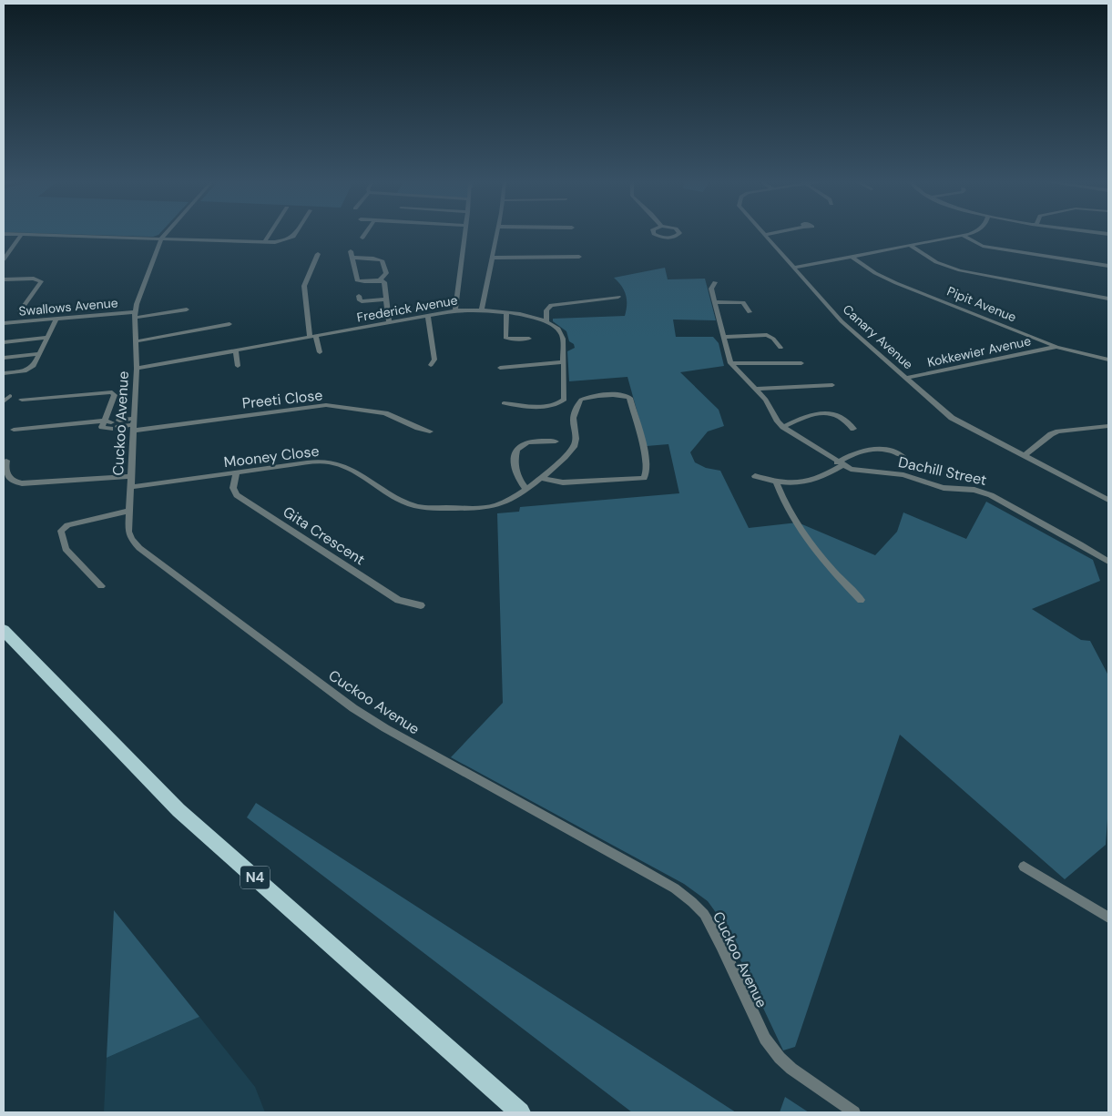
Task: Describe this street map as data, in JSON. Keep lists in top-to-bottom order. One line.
{"streets":{"highway":["N4"],"street":["Pipit Avenue","Swallows Avenue","Frederick Avenue","Canary Avenue","Kokkewier Avenue","Preeti Close","Cuckoo Avenue","Mooney Close","Dachill Street","Gita Crescent"]},"crossings":[["Pipit Avenue","Kokkewier Avenue"],["Swallows Avenue","Cuckoo Avenue"],["Frederick Avenue","Cuckoo Avenue"],["Canary Avenue","Kokkewier Avenue"],["Preeti Close","Cuckoo Avenue"],["Cuckoo Avenue","Mooney Close"],["Mooney Close","Gita Crescent"]]}
